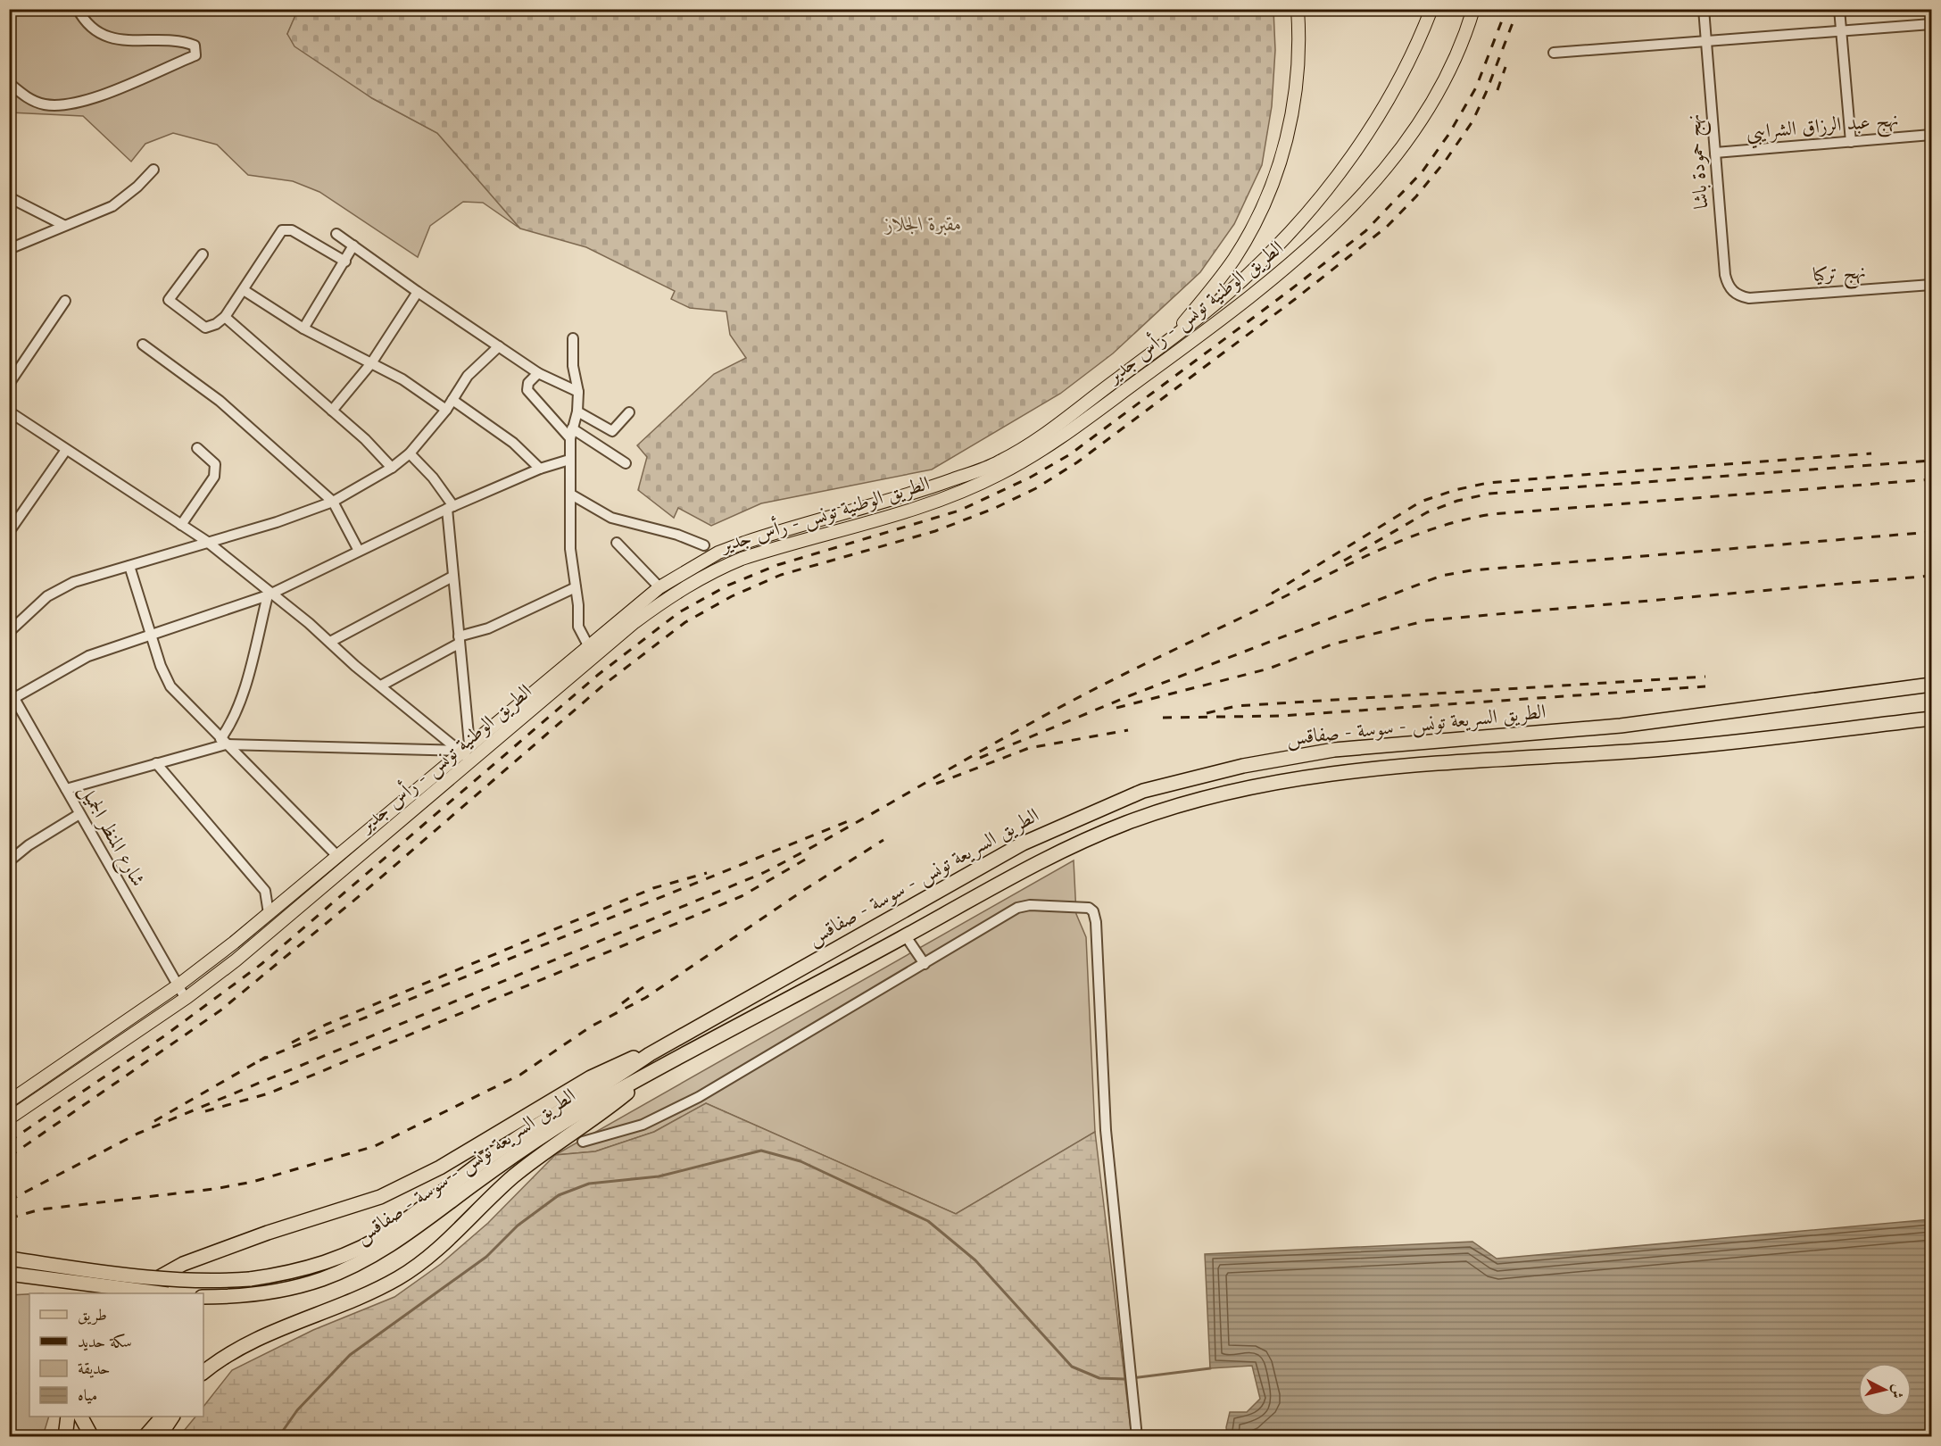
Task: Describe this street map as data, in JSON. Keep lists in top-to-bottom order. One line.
{"streets":{"highway":["الطريق السريعة تونس - سوسة - صفاقس"],"main road":["الطريق الوطنية تونس - رأس جدير"],"street":["نهج عبد الرزاق الشرايبي","نهج حمودة باشا","نهج تركيا","شارع المنظر الجميل"]},"crossings":[["نهج عبد الرزاق الشرايبي","نهج حمودة باشا"],["نهج حمودة باشا","نهج تركيا"],["الطريق الوطنية تونس - رأس جدير","شارع المنظر الجميل"]],"parks":["مقبرة الجلاز"],"legend":["طريق","سكة حديد","حديقة","مياه"],"north":"right"}
